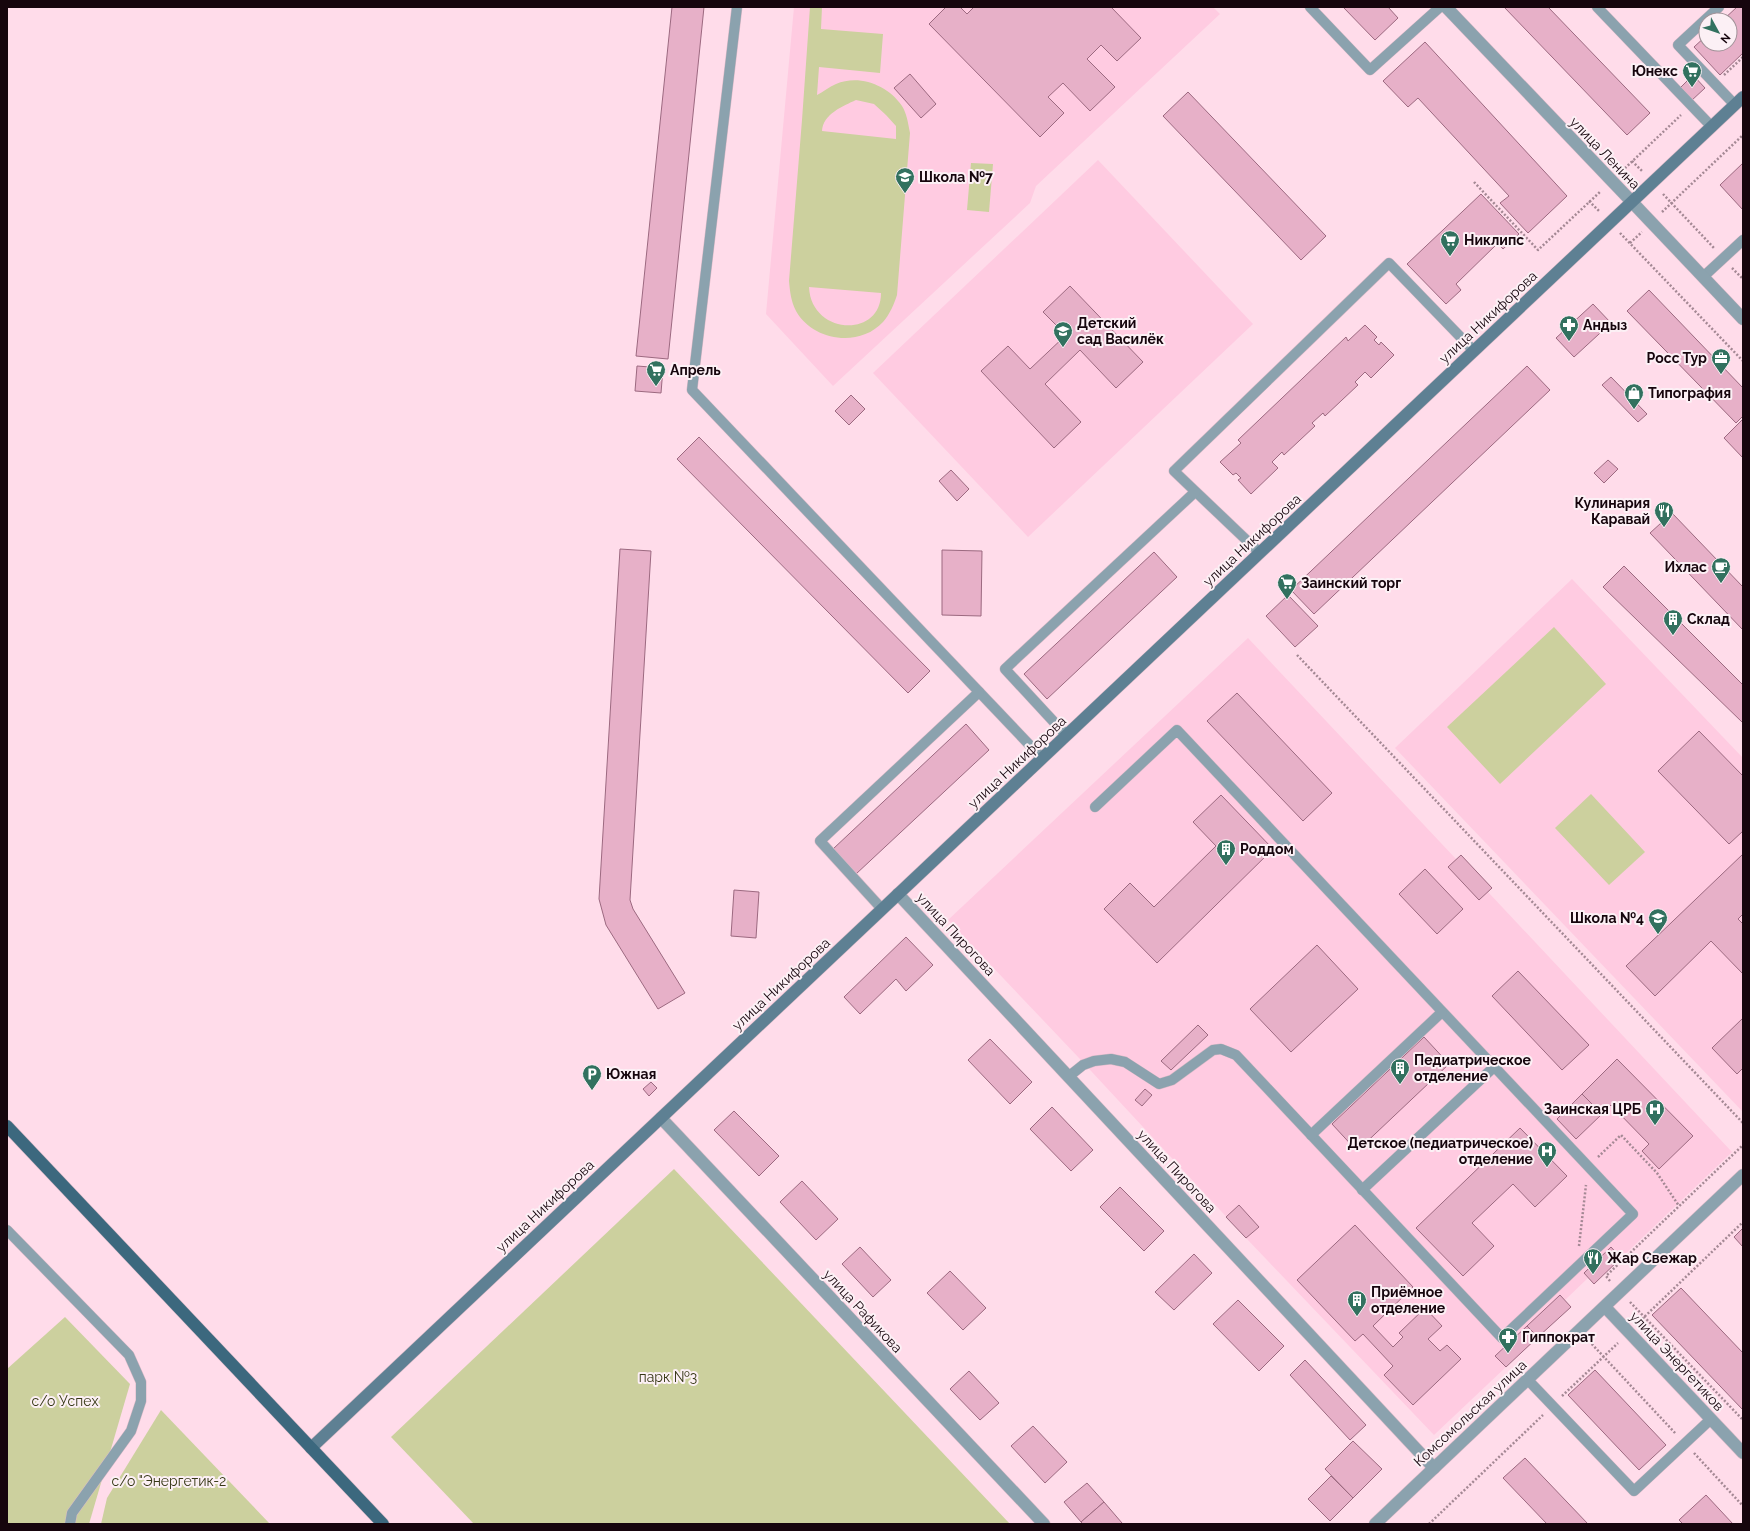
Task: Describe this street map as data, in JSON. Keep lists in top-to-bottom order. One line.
{"streets":{"main road":["улица Никифорова"],"street":["улица Ленина","улица Пирогова","улица Рафикова","улица Энергетиков","Комсомольская улица"]},"crossings":[["улица Ленина","улица Никифорова"],["улица Никифорова","улица Пирогова"],["улица Никифорова","улица Рафикова"],["улица Пирогова","Комсомольская улица"],["улица Энергетиков","Комсомольская улица"]],"parks":["парк №3","с/о Успех","с/о \"Энергетик-2"],"places":{"supermarket":["Юнекс","Никлипс","Апрель","Заинский торг"],"school or university":["Школа №7","Детский сад Василёк","Школа №4"],"pharmacy":["Андыз","Гиппократ"],"office":["Росс Тур"],"shop":["Типография"],"restaurant":["Кулинария Каравай","Жар Свежар"],"cafe":["Ихлас"],"building":["Склад","Роддом","Педиатрическое отделение","Приёмное отделение"],"parking":["Южная"],"hospital":["Заинская ЦРБ","Детское (педиатрическое) отделение"]},"north":"bottom right"}
